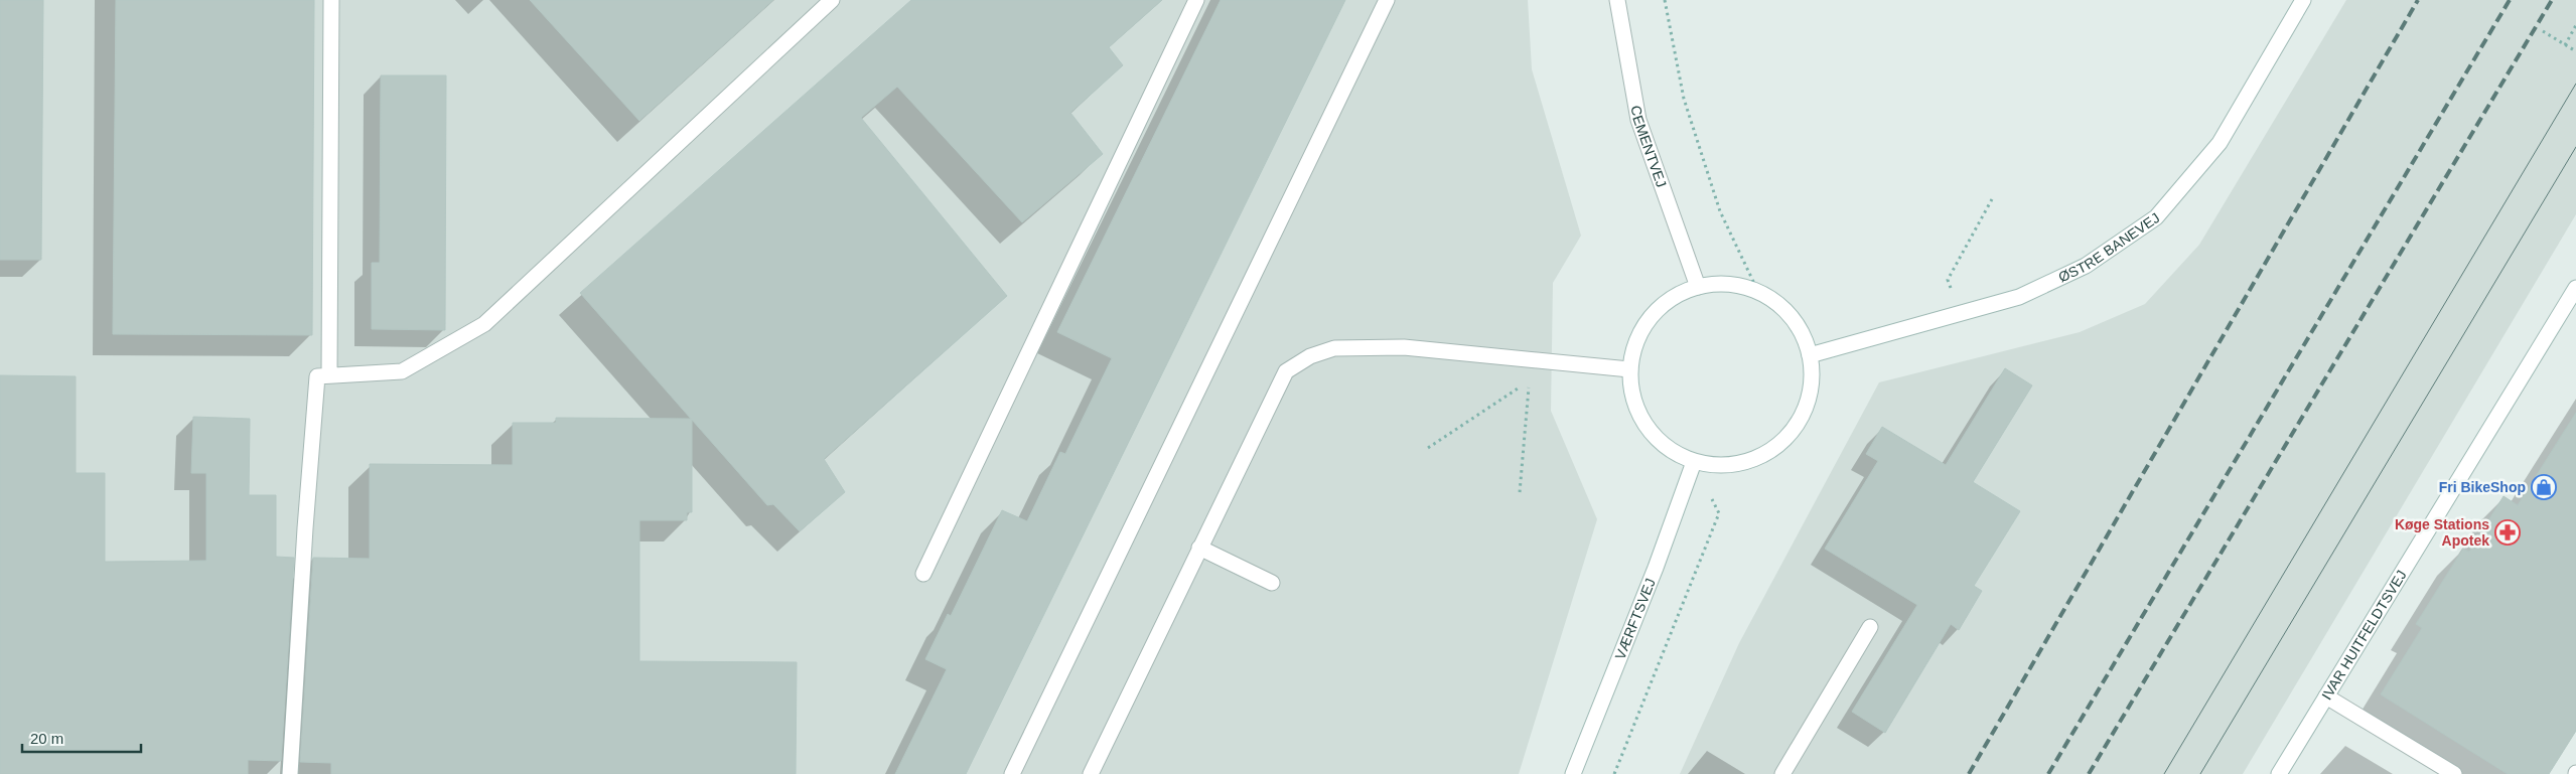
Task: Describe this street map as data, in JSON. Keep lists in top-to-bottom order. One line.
{"streets":{"street":["CEMENTVEJ","ØSTRE BANEVEJ","VÆRFTSVEJ","IVAR HUITFELDTSVEJ"]},"places":{"shop":["Fri BikeShop"],"pharmacy":["Køge Stations Apotek"]},"scale_bar":"20 m"}
